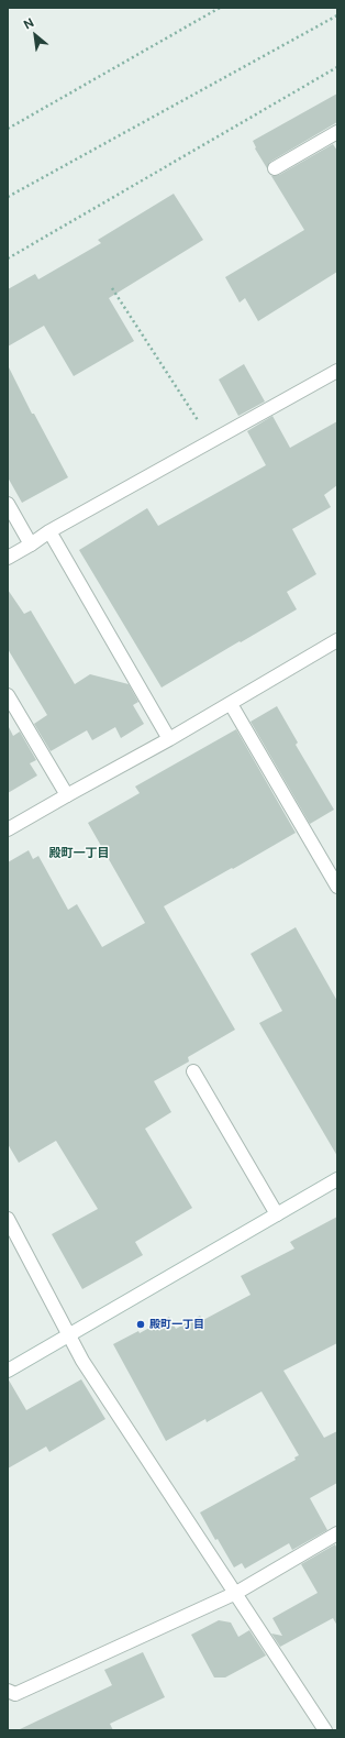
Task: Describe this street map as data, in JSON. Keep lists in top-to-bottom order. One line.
{"districts":["殿町一丁目"],"places":["殿町一丁目"],"north":"top left"}
